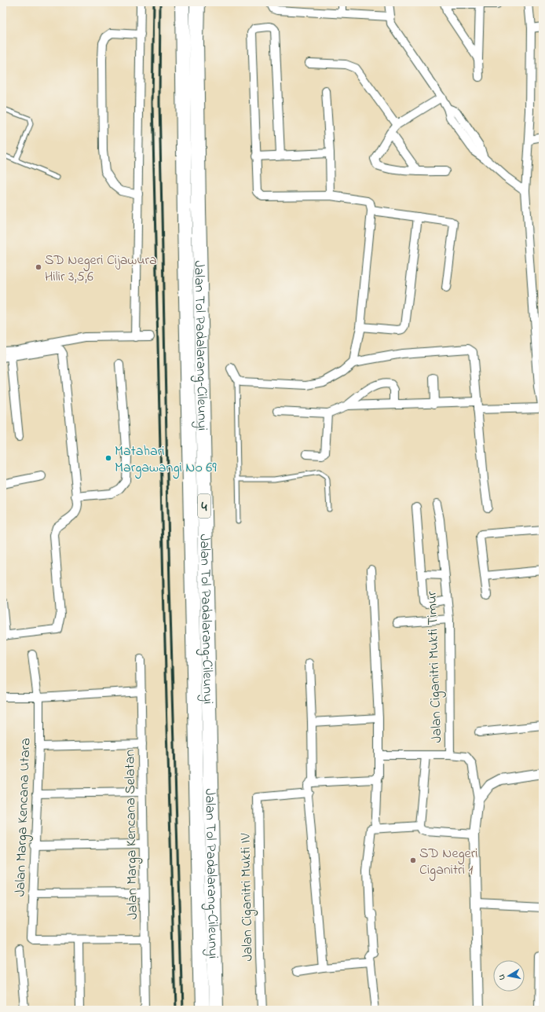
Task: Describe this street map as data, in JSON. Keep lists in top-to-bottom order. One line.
{"streets":{"highway":["Jalan Tol Padalarang–Cileunyi","4"],"street":["Jalan Ciganitri Mukti Timur","Jalan Marga Kencana Utara","Jalan Marga Kencana Selatan","Jalan Ciganitri Mukti IV"]},"places":["SD Negeri Cijawura Hilir 3,5,6","Matahari Margawangi No 69","SD Negeri Ciganitri 1"],"north":"left"}
